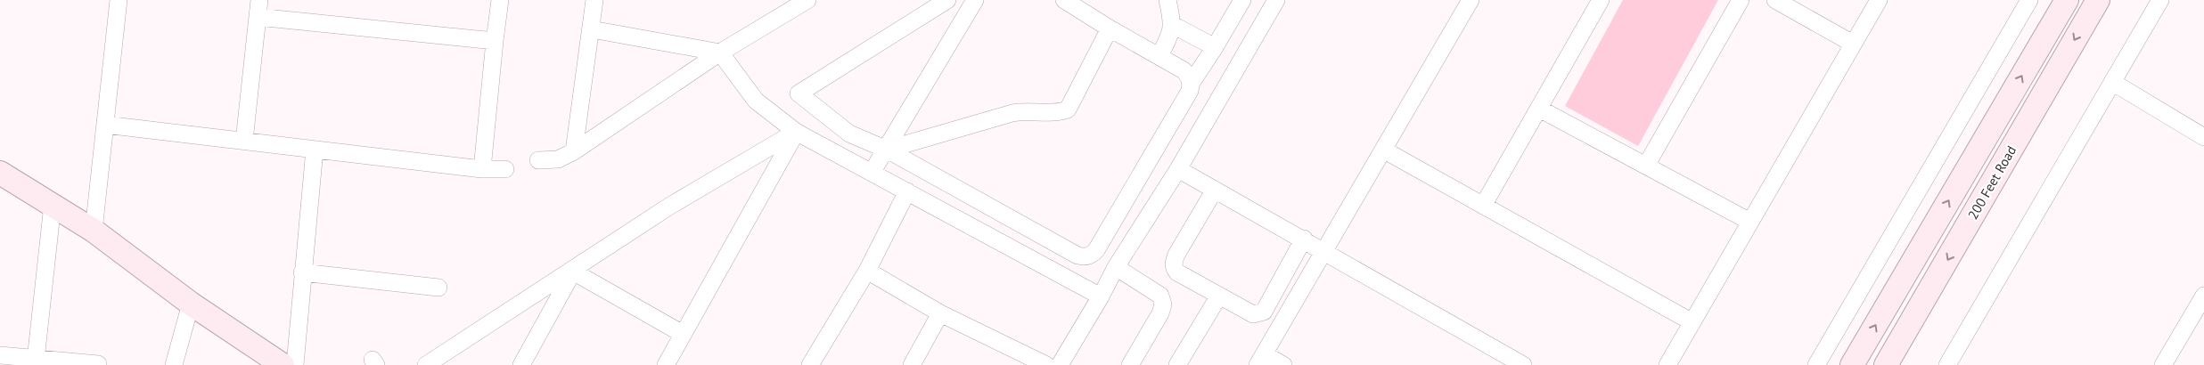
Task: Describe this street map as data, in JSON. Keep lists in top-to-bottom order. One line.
{"streets":{"street":["200 Feet Road"]}}
